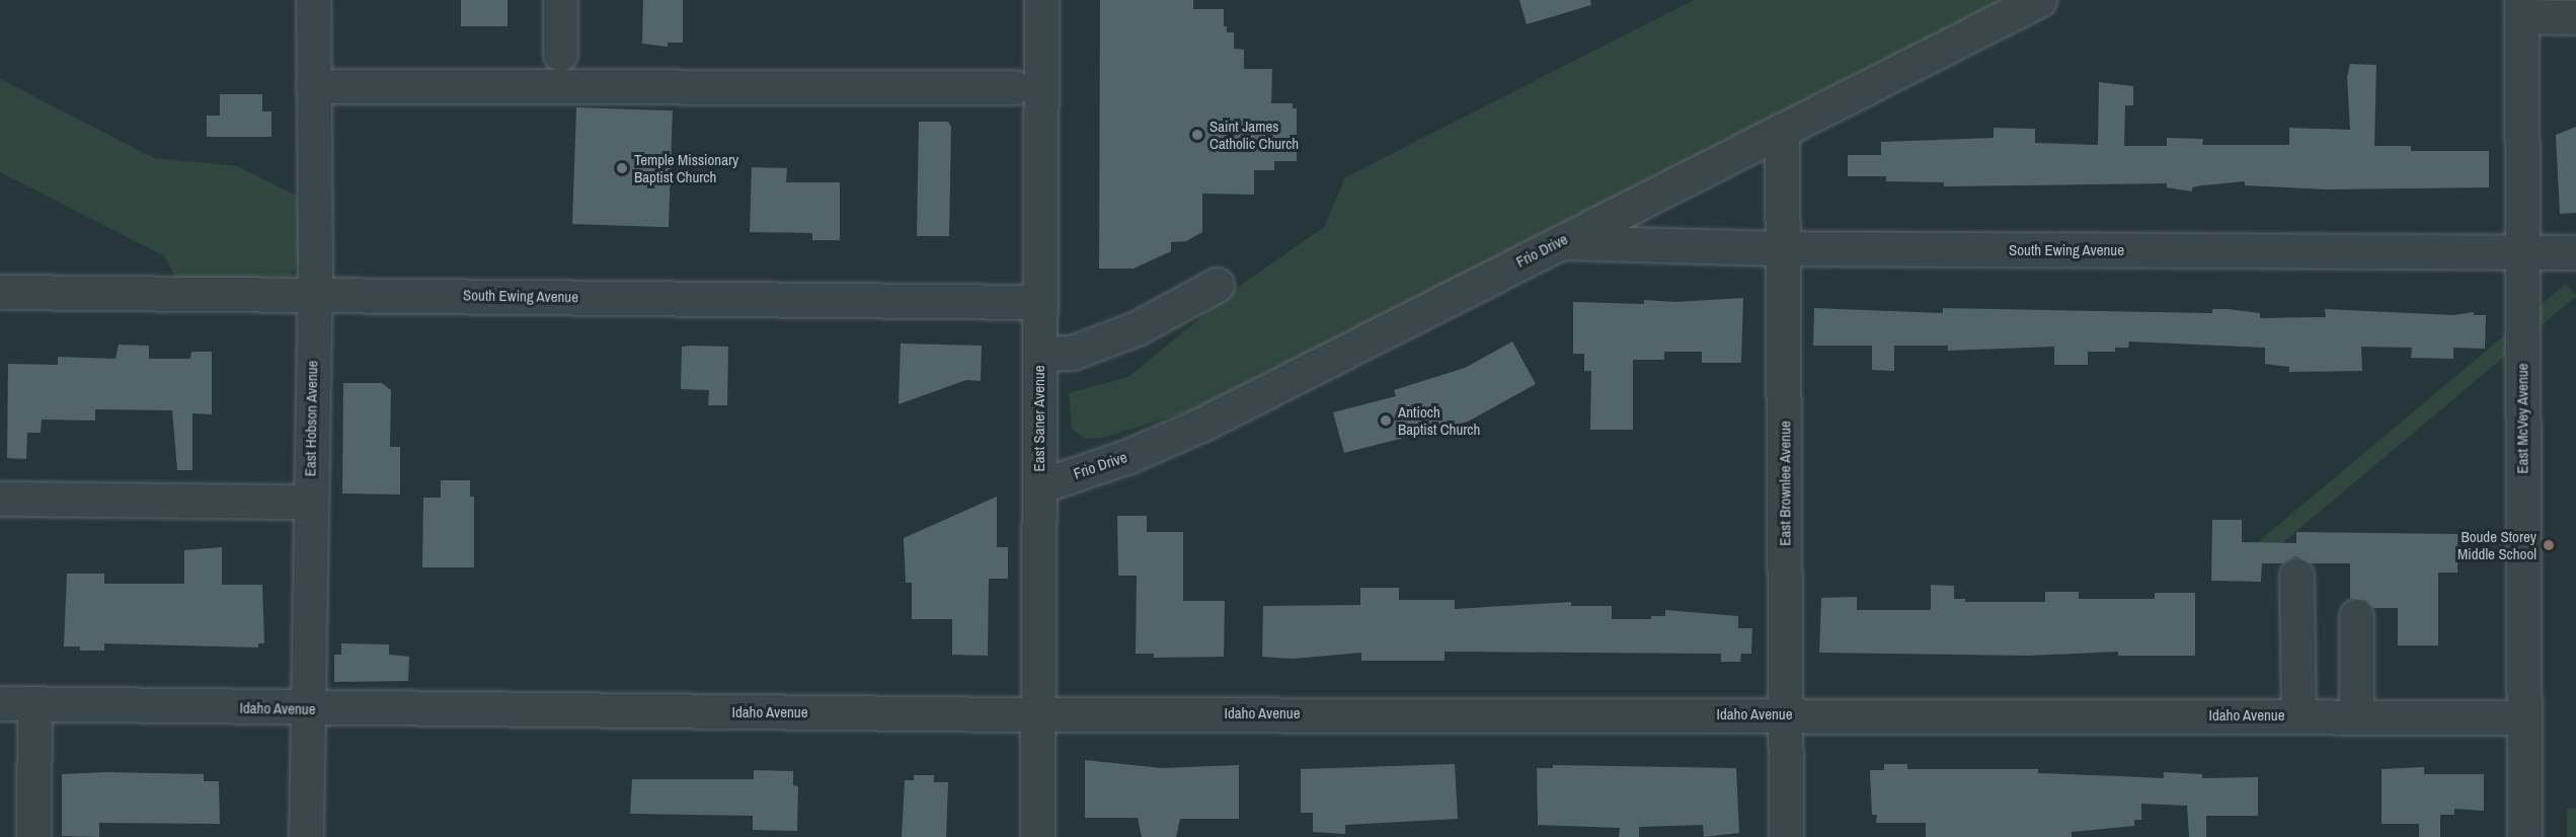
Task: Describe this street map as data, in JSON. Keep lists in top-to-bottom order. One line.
{"streets":{"street":["Frio Drive","South Ewing Avenue","East Hobson Avenue","East Saner Avenue","East McVey Avenue","East Brownlee Avenue","Idaho Avenue"]},"crossings":[["Frio Drive","South Ewing Avenue"],["Frio Drive","East Saner Avenue"],["Frio Drive","East Brownlee Avenue"],["South Ewing Avenue","East Hobson Avenue"],["South Ewing Avenue","East Saner Avenue"],["South Ewing Avenue","East McVey Avenue"],["South Ewing Avenue","East Brownlee Avenue"],["East Hobson Avenue","Idaho Avenue"],["East Saner Avenue","Idaho Avenue"],["East McVey Avenue","Idaho Avenue"],["East Brownlee Avenue","Idaho Avenue"]],"places":["Saint James Catholic Church","Temple Missionary Baptist Church","Antioch Baptist Church","Boude Storey Middle School"]}
